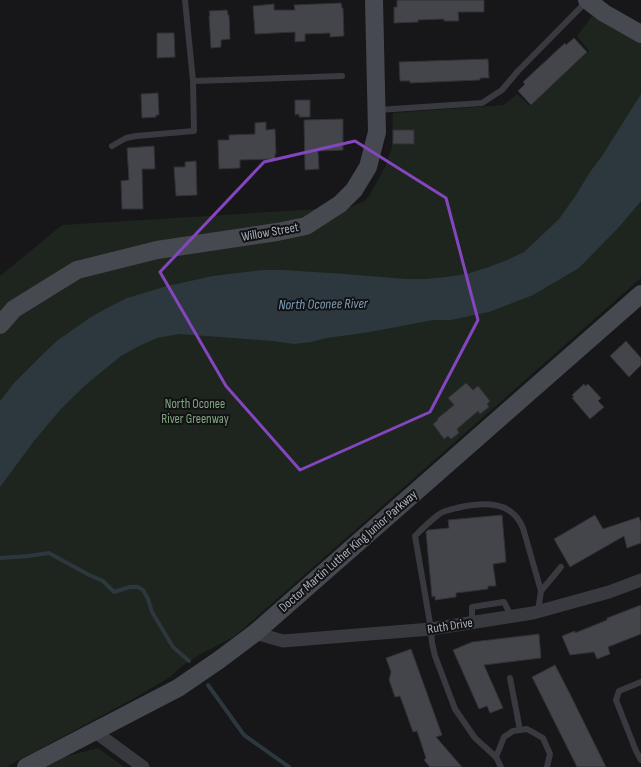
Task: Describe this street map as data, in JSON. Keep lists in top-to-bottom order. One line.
{"streets":{"main road":["Willow Street","Doctor Martin Luther King Junior Parkway"],"street":["Ruth Drive"]},"crossings":[["Doctor Martin Luther King Junior Parkway","Ruth Drive"]],"water":["North Oconee River"],"parks":["North Oconee River Greenway"]}
